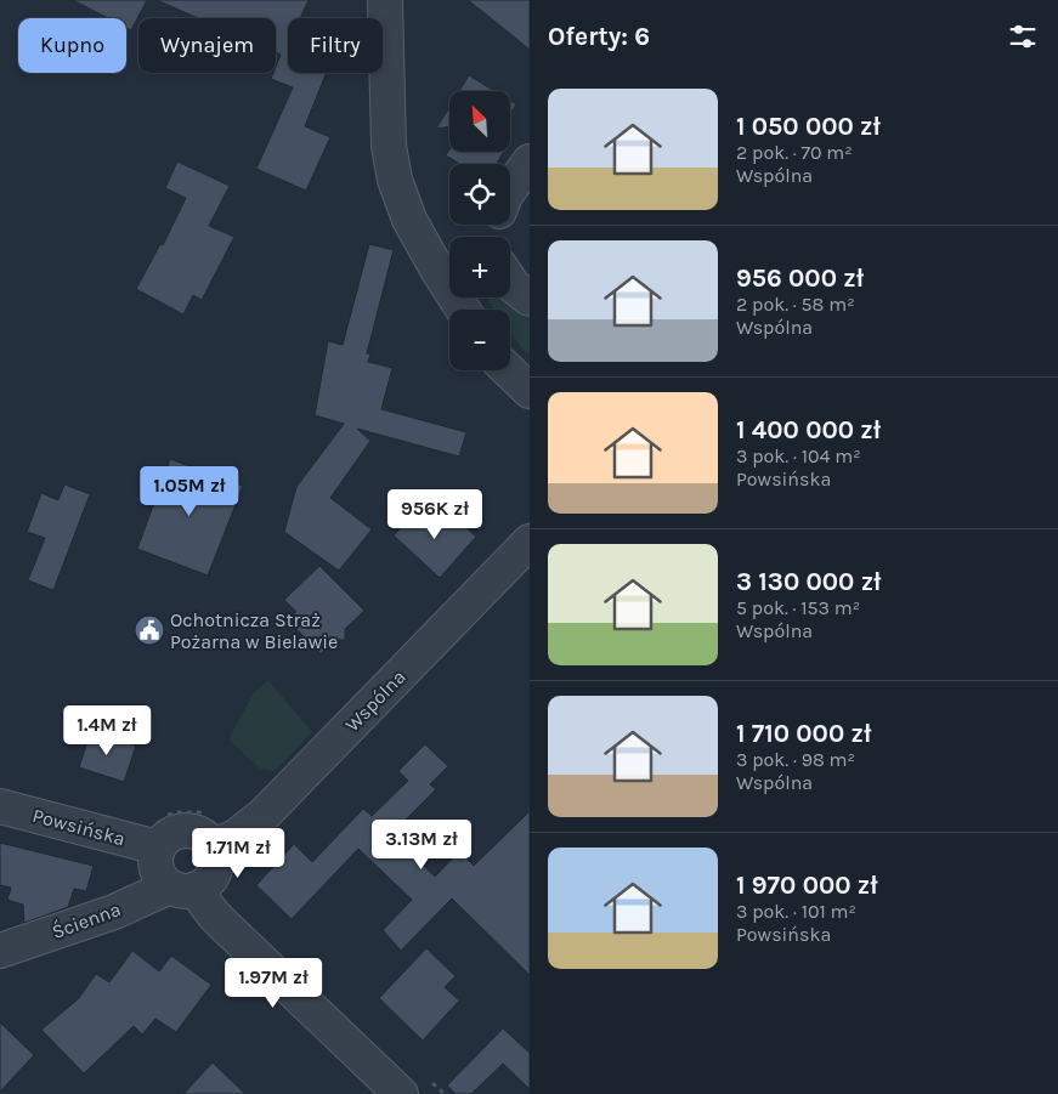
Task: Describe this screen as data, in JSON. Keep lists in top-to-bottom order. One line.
{"streets":{"street":["Wspólna","Powsińska","Ścienna"]},"crossings":[["Wspólna","Powsińska"],["Wspólna","Ścienna"],["Powsińska","Ścienna"]],"places":{"public building":["Ochotnicza Straż Pożarna w Bielawie"]},"north":"top left","page":{"heading":"Oferty: 6","chip":["Kupno","Wynajem","Filtry"],"list":[{"name":"1 050 000 zł","note":"2 pok. · 70 m² · Wspólna"},{"name":"956 000 zł","note":"2 pok. · 58 m² · Wspólna"},{"name":"1 400 000 zł","note":"3 pok. · 104 m² · Powsińska"},{"name":"3 130 000 zł","note":"5 pok. · 153 m² · Wspólna"},{"name":"1 710 000 zł","note":"3 pok. · 98 m² · Wspólna"},{"name":"1 970 000 zł","note":"3 pok. · 101 m² · Powsińska"}],"map_buttons":["+","−"],"price":["1.05M zł","956K zł","1.4M zł","3.13M zł","1.71M zł","1.97M zł"]}}
